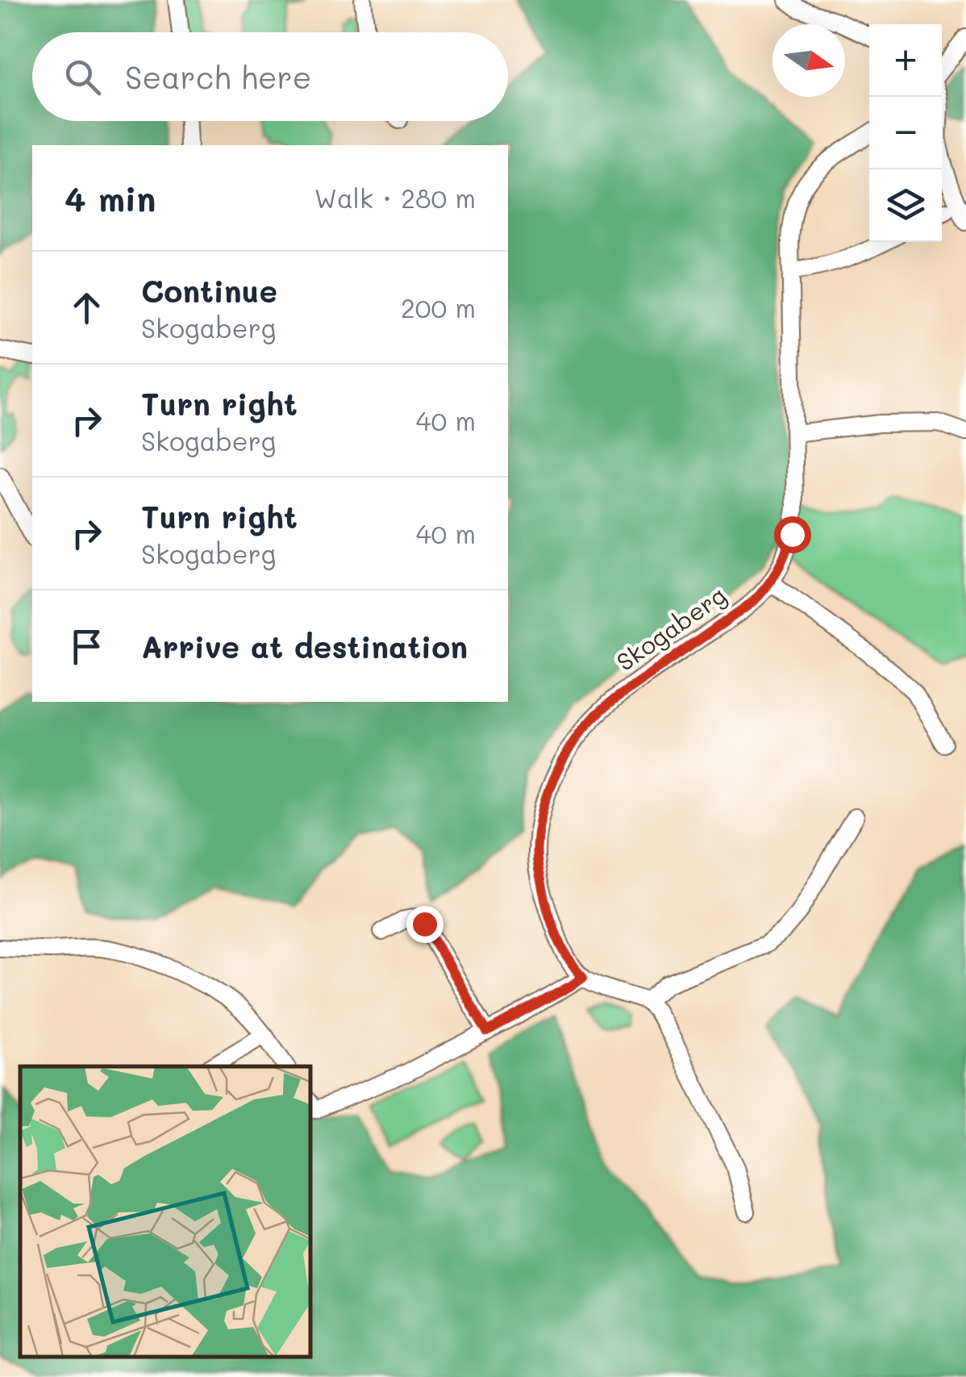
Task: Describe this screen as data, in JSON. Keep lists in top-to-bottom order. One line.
{"streets":{"street":["Skogaberg"]},"north":"right","page":{"map_buttons":["+","−"],"search":"Search here","heading":["4 min","Walk · 280 m"],"list":[["Continue","Skogaberg","200 m"],["Turn right","Skogaberg","40 m"],["Turn right","Skogaberg","40 m"],"Arrive at destination"]}}
